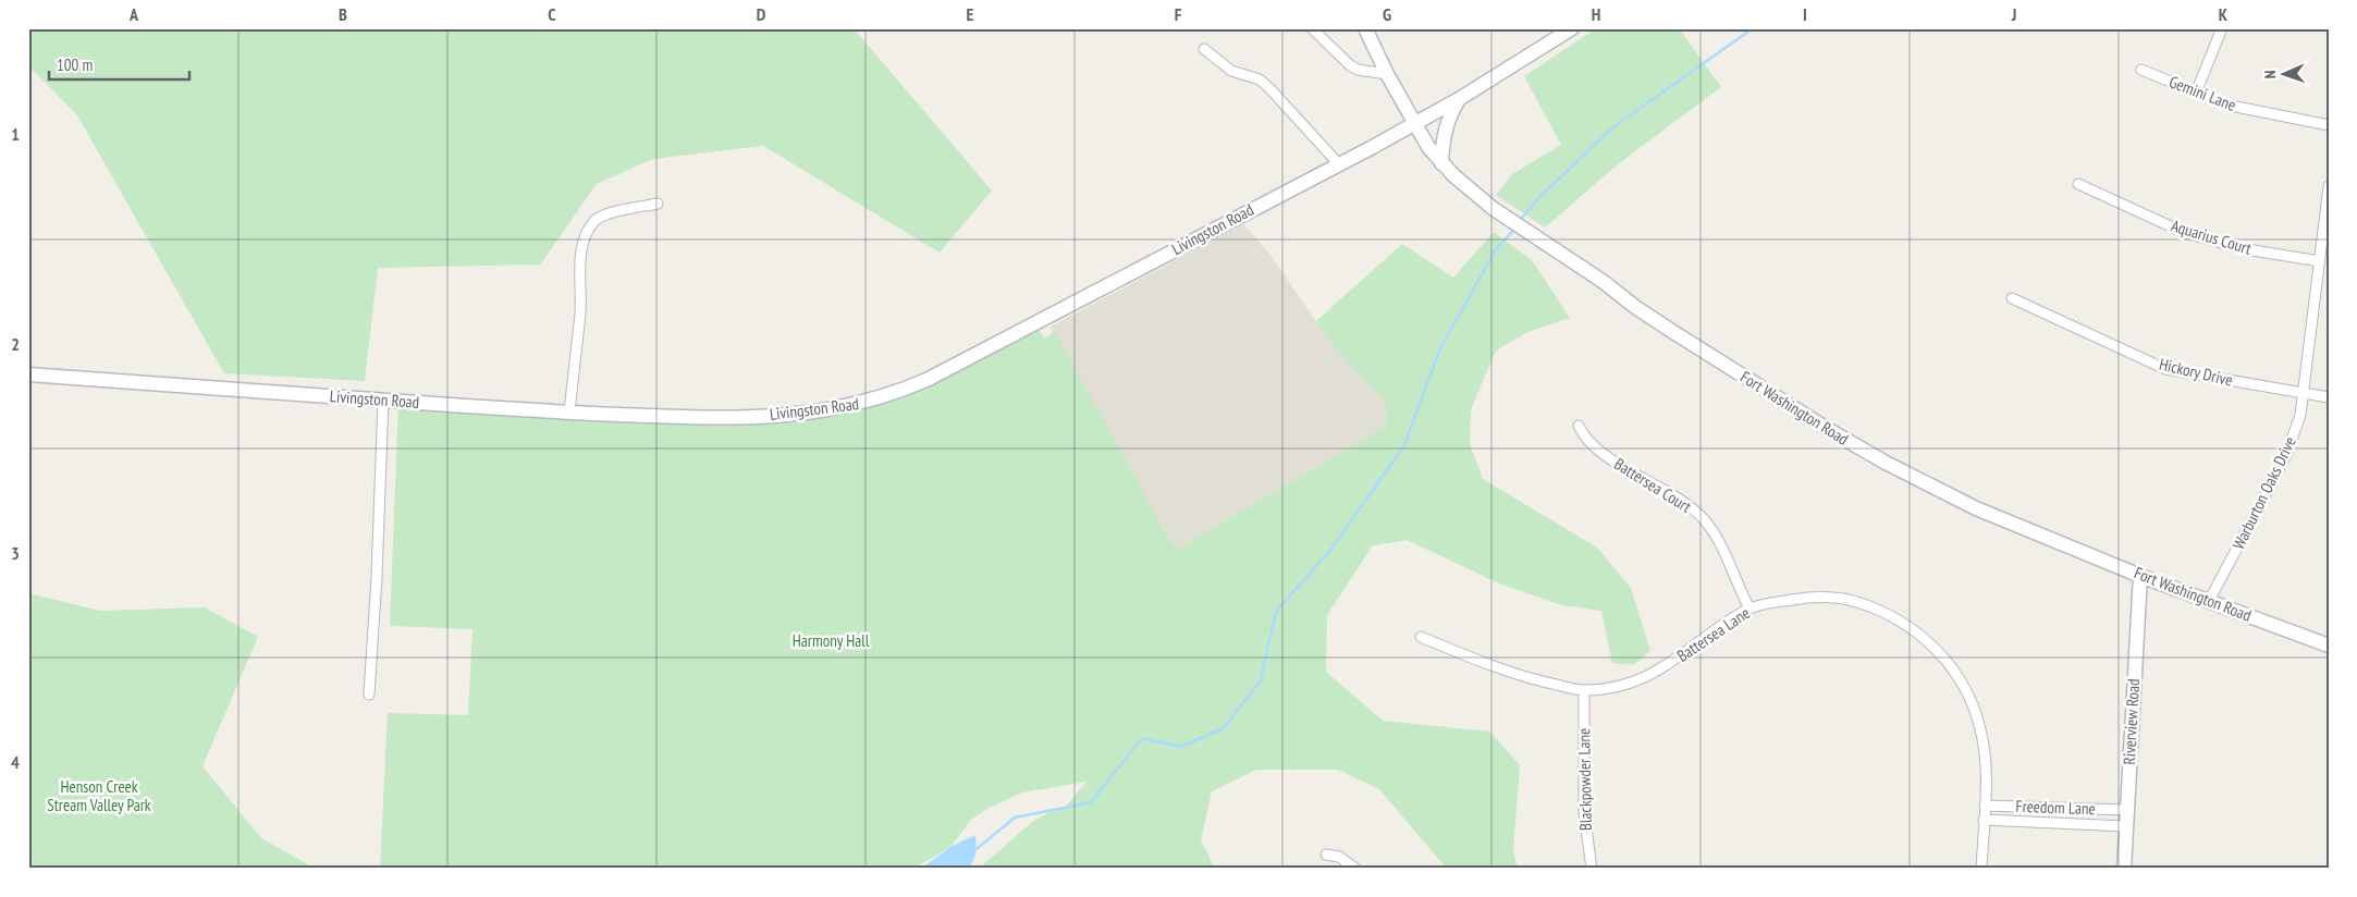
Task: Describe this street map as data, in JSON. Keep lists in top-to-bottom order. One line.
{"streets":{"main road":["Livingston Road","Fort Washington Road","Riverview Road"],"street":["Gemini Lane","Aquarius Court","Hickory Drive","Battersea Court","Warburton Oaks Drive","Battersea Lane","Blackpowder Lane","Freedom Lane"]},"crossings":[["Livingston Road","Fort Washington Road"],["Aquarius Court","Warburton Oaks Drive"],["Hickory Drive","Warburton Oaks Drive"],["Fort Washington Road","Warburton Oaks Drive"],["Fort Washington Road","Riverview Road"],["Battersea Court","Battersea Lane"],["Battersea Lane","Blackpowder Lane"],["Battersea Lane","Freedom Lane"],["Riverview Road","Freedom Lane"]],"parks":["Harmony Hall","Henson Creek Stream Valley Park"],"scale_bar":"100 m","north":"left","grid":{"columns":["A","B","C","D","E","F","G","H","I","J","K"],"rows":["1","2","3","4"]}}
